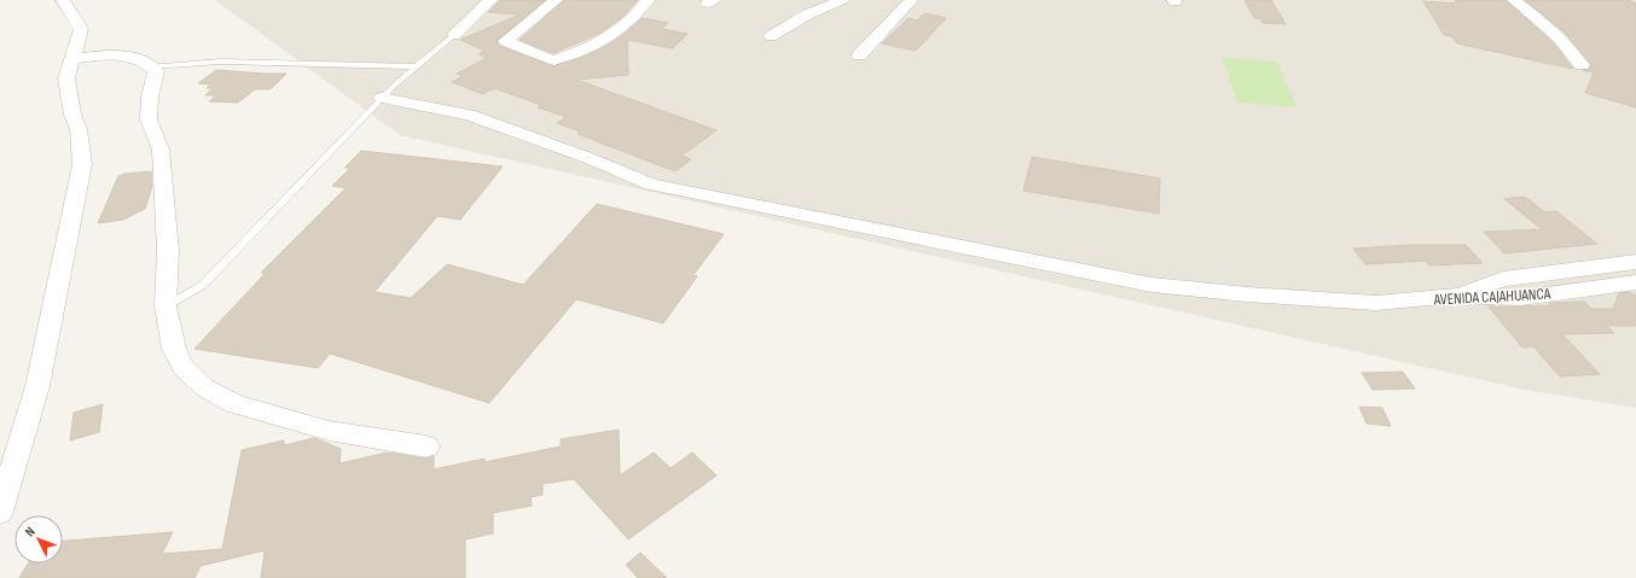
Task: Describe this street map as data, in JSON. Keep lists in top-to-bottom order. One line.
{"streets":{"street":["AVENIDA CAJAHUANCA"]},"north":"top left"}
